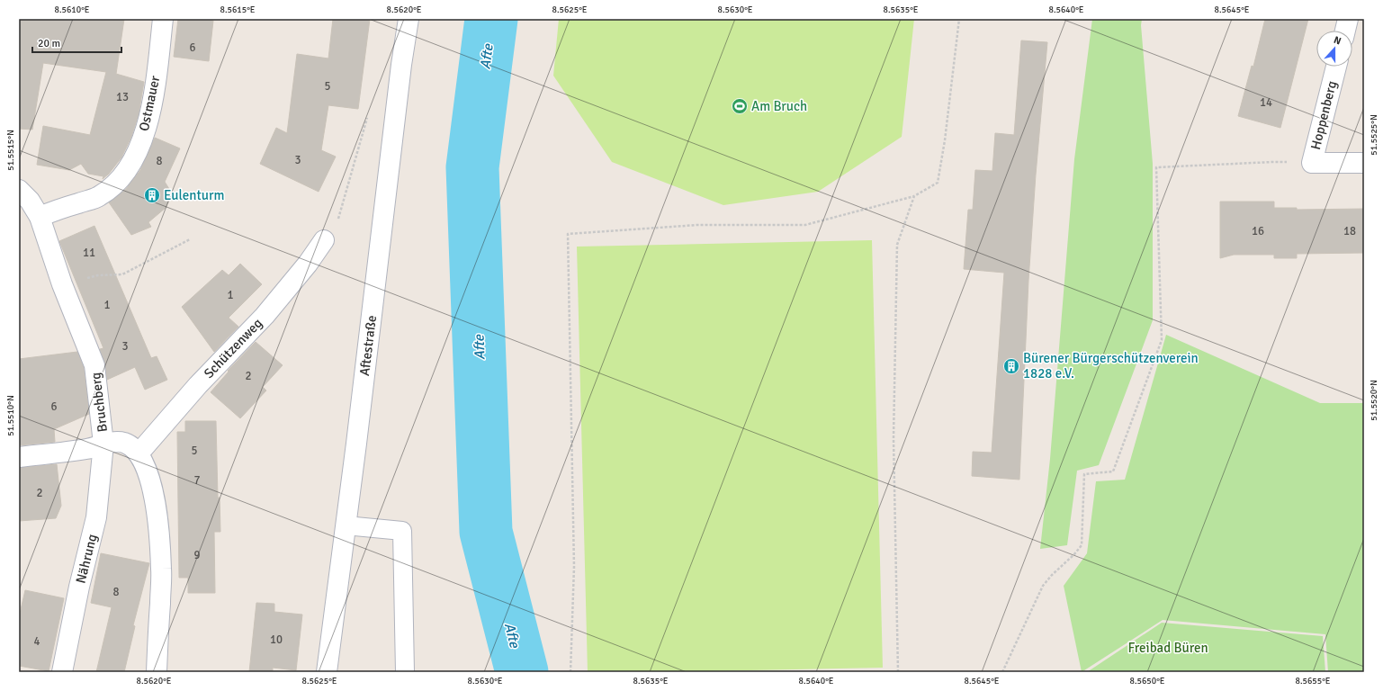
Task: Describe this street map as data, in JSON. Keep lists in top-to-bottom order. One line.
{"streets":{"street":["Ostmauer","Hoppenberg","Aftestraße","Schützenweg","Bruchberg","Nährung"]},"crossings":[["Ostmauer","Bruchberg"],["Schützenweg","Bruchberg"],["Bruchberg","Nährung"]],"water":["Afte"],"parks":["Freibad Büren"],"places":{"sports":["Am Bruch"],"building":["Eulenturm","Bürener Bürgerschützenverein 1828 e.V."]},"house_numbers":["6","5","13","14","3","8","16","18","11","1","1","3","2","6","5","7","2","9","8","10","4"],"scale_bar":"20 m","north":"top","coordinates":["8.5610°E","8.5615°E","8.5620°E","8.5625°E","8.5630°E","8.5635°E","8.5640°E","8.5645°E","51.5525°N","51.5515°N","51.5520°N","51.5510°N","8.5650°E","8.5655°E"]}
